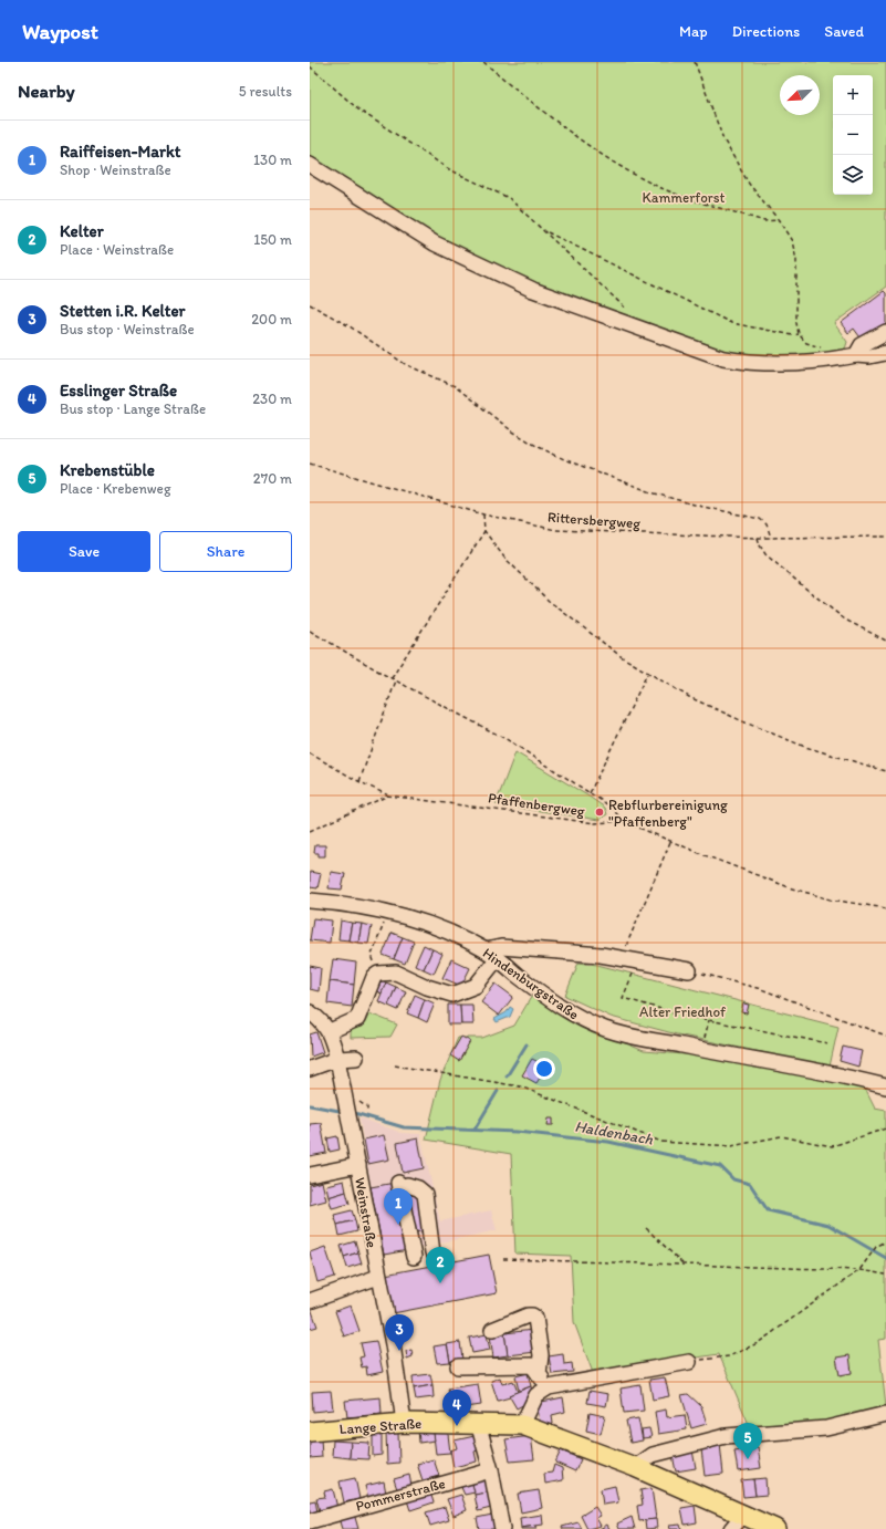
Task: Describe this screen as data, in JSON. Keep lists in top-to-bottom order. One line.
{"streets":{"main road":["Lange Straße"],"street":["Hindenburgstraße","Weinstraße","Pommerstraße"],"path":["Rittersbergweg","Pfaffenbergweg"]},"crossings":[["Weinstraße","Lange Straße"]],"water":["Haldenbach"],"parks":["Kammerforst","Alter Friedhof"],"places":["Rebflurbereinigung \"Pfaffenberg\""],"north":"bottom left","page":{"header":"Waypost","nav":["Map","Directions","Saved"],"heading":["Nearby","5 results"],"map_buttons":["+","−"],"list":[{"mark":"1","name":"Raiffeisen-Markt","note":"Shop · Weinstraße","value":"130 m"},{"mark":"2","name":"Kelter","note":"Place · Weinstraße","value":"150 m"},{"mark":"3","name":"Stetten i.R. Kelter","note":"Bus stop · Weinstraße","value":"200 m"},{"mark":"4","name":"Esslinger Straße","note":"Bus stop · Lange Straße","value":"230 m"},{"mark":"5","name":"Krebenstüble","note":"Place · Krebenweg","value":"270 m"}],"buttons":["Save","Share"],"pins":["1","2","3","4","5"]}}
